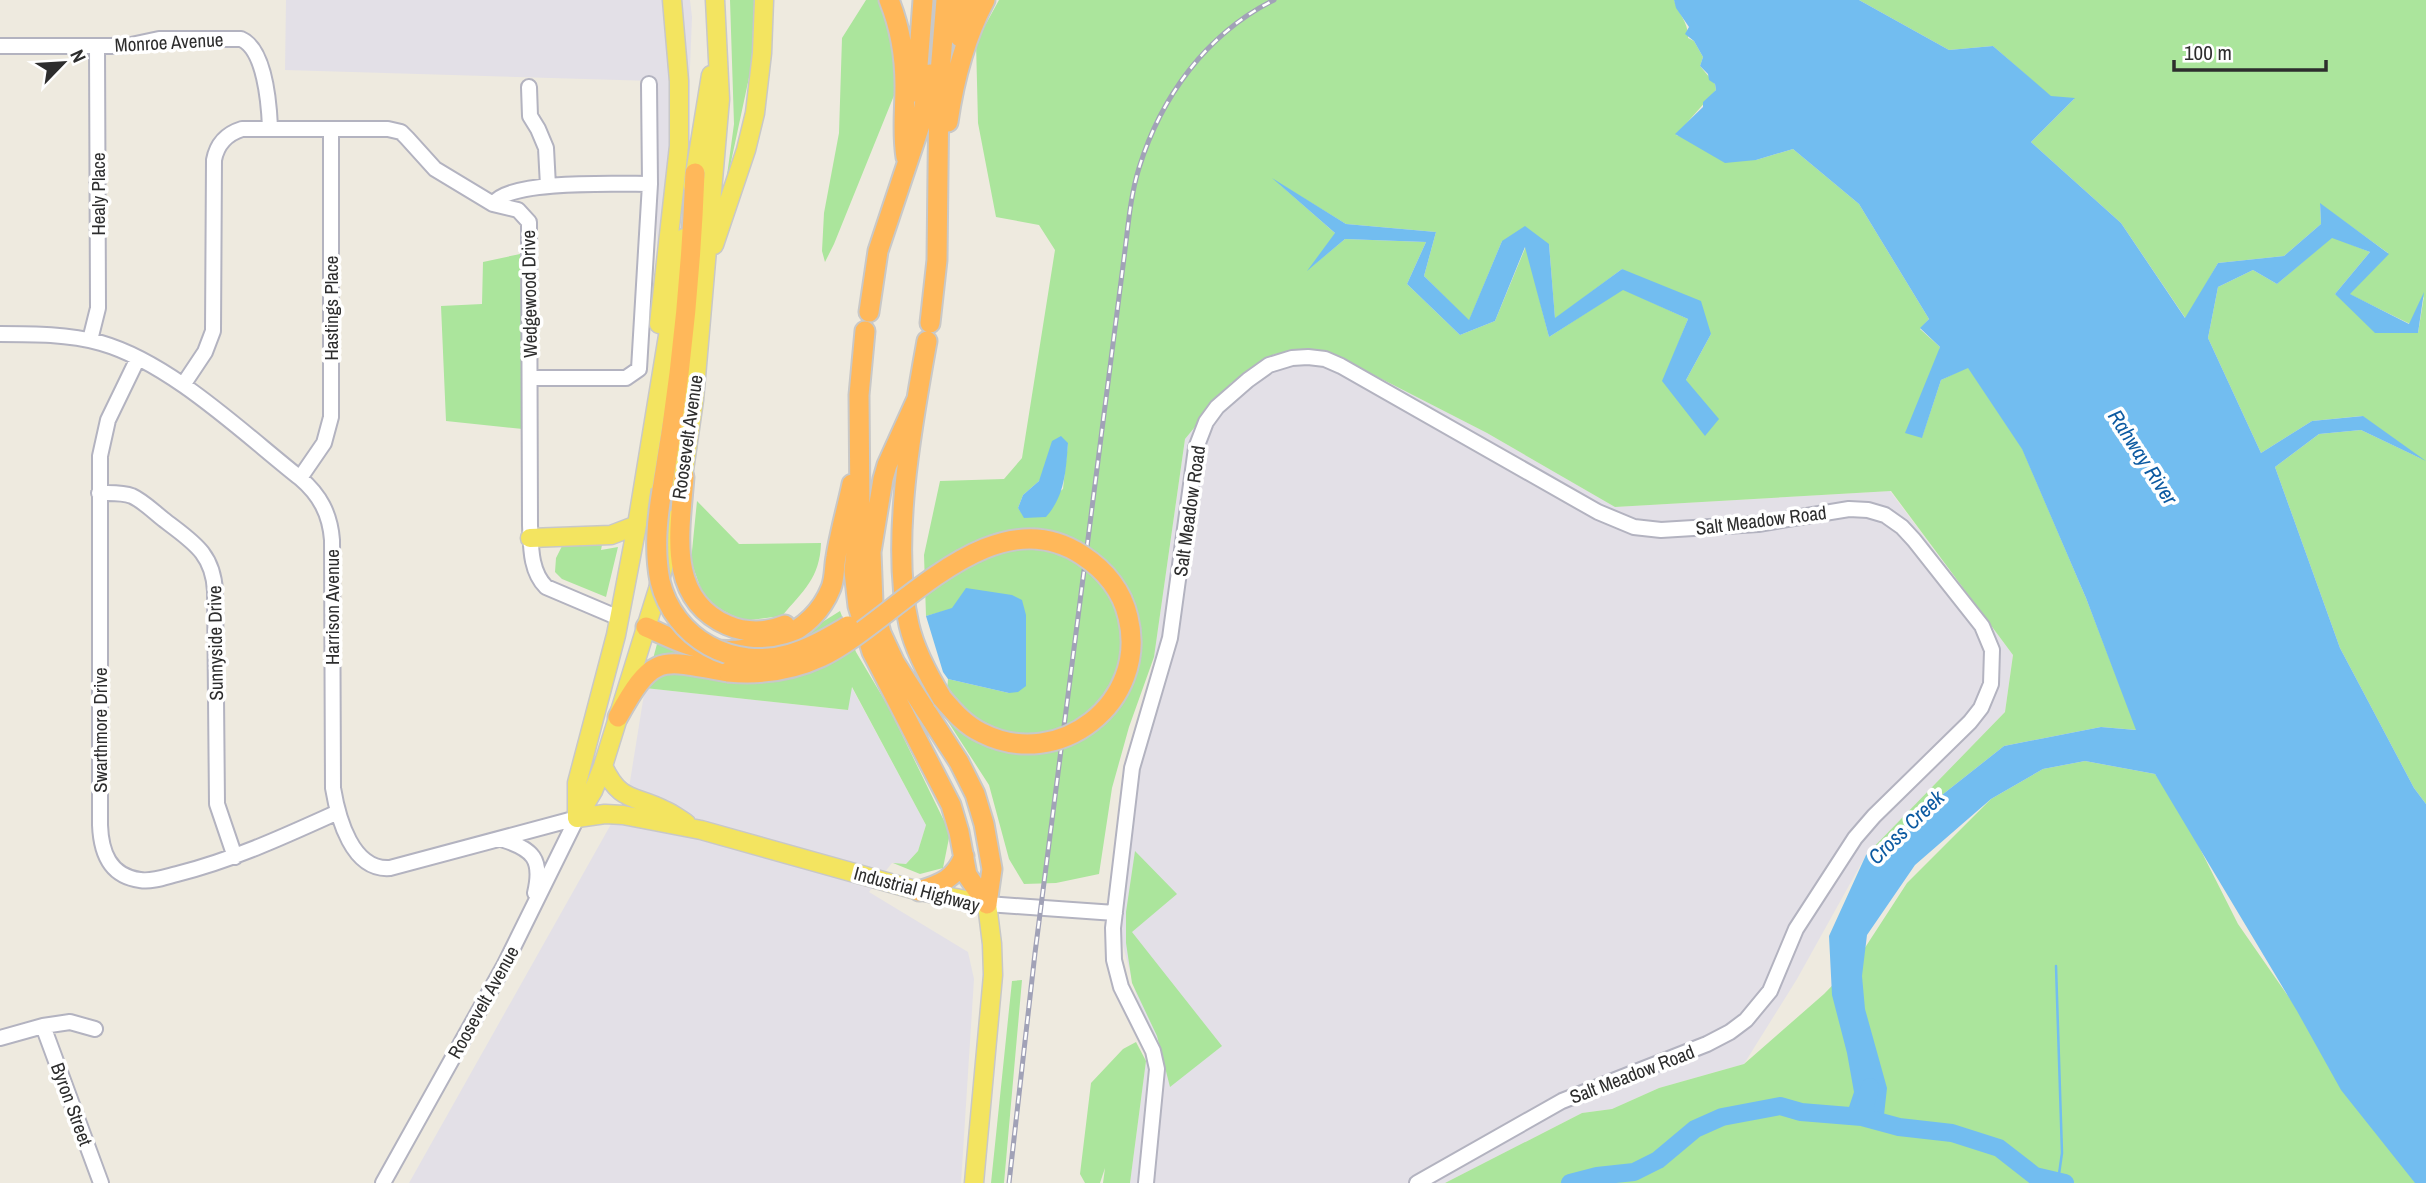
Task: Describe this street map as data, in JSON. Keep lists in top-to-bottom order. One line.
{"streets":{"main road":["Roosevelt Avenue","Industrial Highway"],"street":["Monroe Avenue","Healy Place","Wedgewood Drive","Hastings Place","Salt Meadow Road","Harrison Avenue","Sunnyside Drive","Swarthmore Drive","Byron Street"]},"crossings":[["Monroe Avenue","Healy Place"],["Monroe Avenue","Wedgewood Drive"],["Healy Place","Harrison Avenue"],["Wedgewood Drive","Hastings Place"],["Wedgewood Drive","Roosevelt Avenue"],["Wedgewood Drive","Harrison Avenue"],["Hastings Place","Harrison Avenue"],["Roosevelt Avenue","Harrison Avenue"],["Roosevelt Avenue","Industrial Highway"],["Harrison Avenue","Swarthmore Drive"],["Harrison Avenue","Industrial Highway"],["Sunnyside Drive","Swarthmore Drive"]],"water":["Rahway River","Cross Creek"],"scale_bar":"100 m","north":"top right"}
